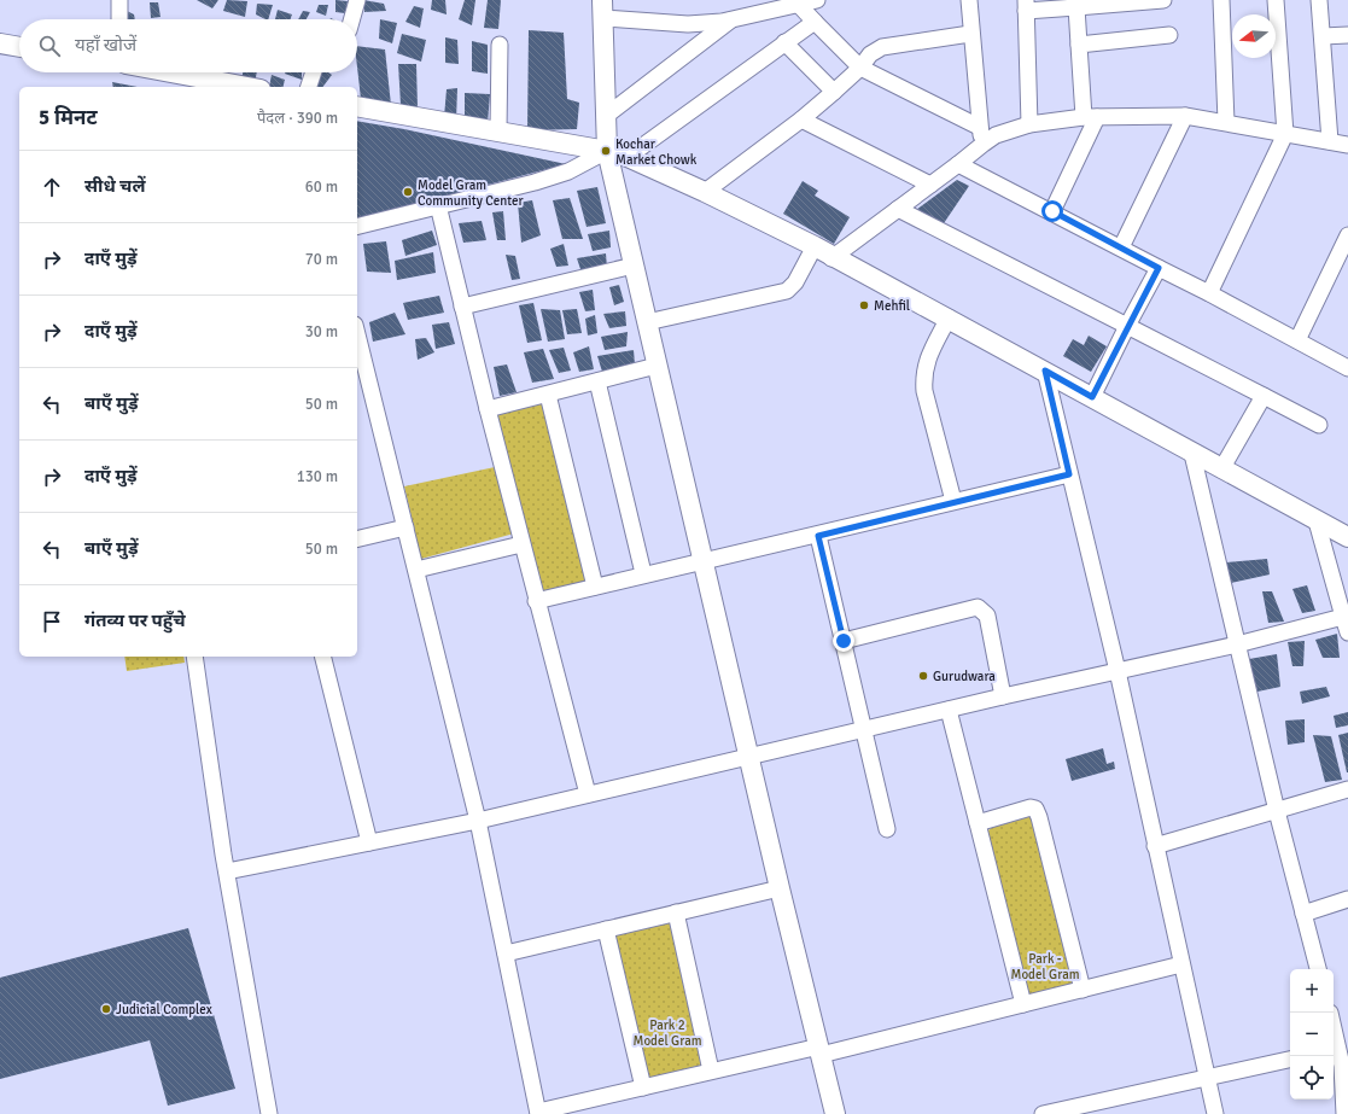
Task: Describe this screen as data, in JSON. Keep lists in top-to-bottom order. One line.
{"parks":["Park - Model Gram","Park 2 Model Gram"],"places":["Kochar Market Chowk","Model Gram Community Center","Mehfil","Gurudwara","Judicial Complex"],"north":"left","page":{"search":"यहाँ खोजें","heading":["5 मिनट","पैदल · 390 m"],"list":[["सीधे चलें","60 m"],["दाएँ मुड़ें","70 m"],["दाएँ मुड़ें","30 m"],["बाएँ मुड़ें","50 m"],["दाएँ मुड़ें","130 m"],["बाएँ मुड़ें","50 m"],"गंतव्य पर पहुँचे"],"map_buttons":["+","−"]}}
